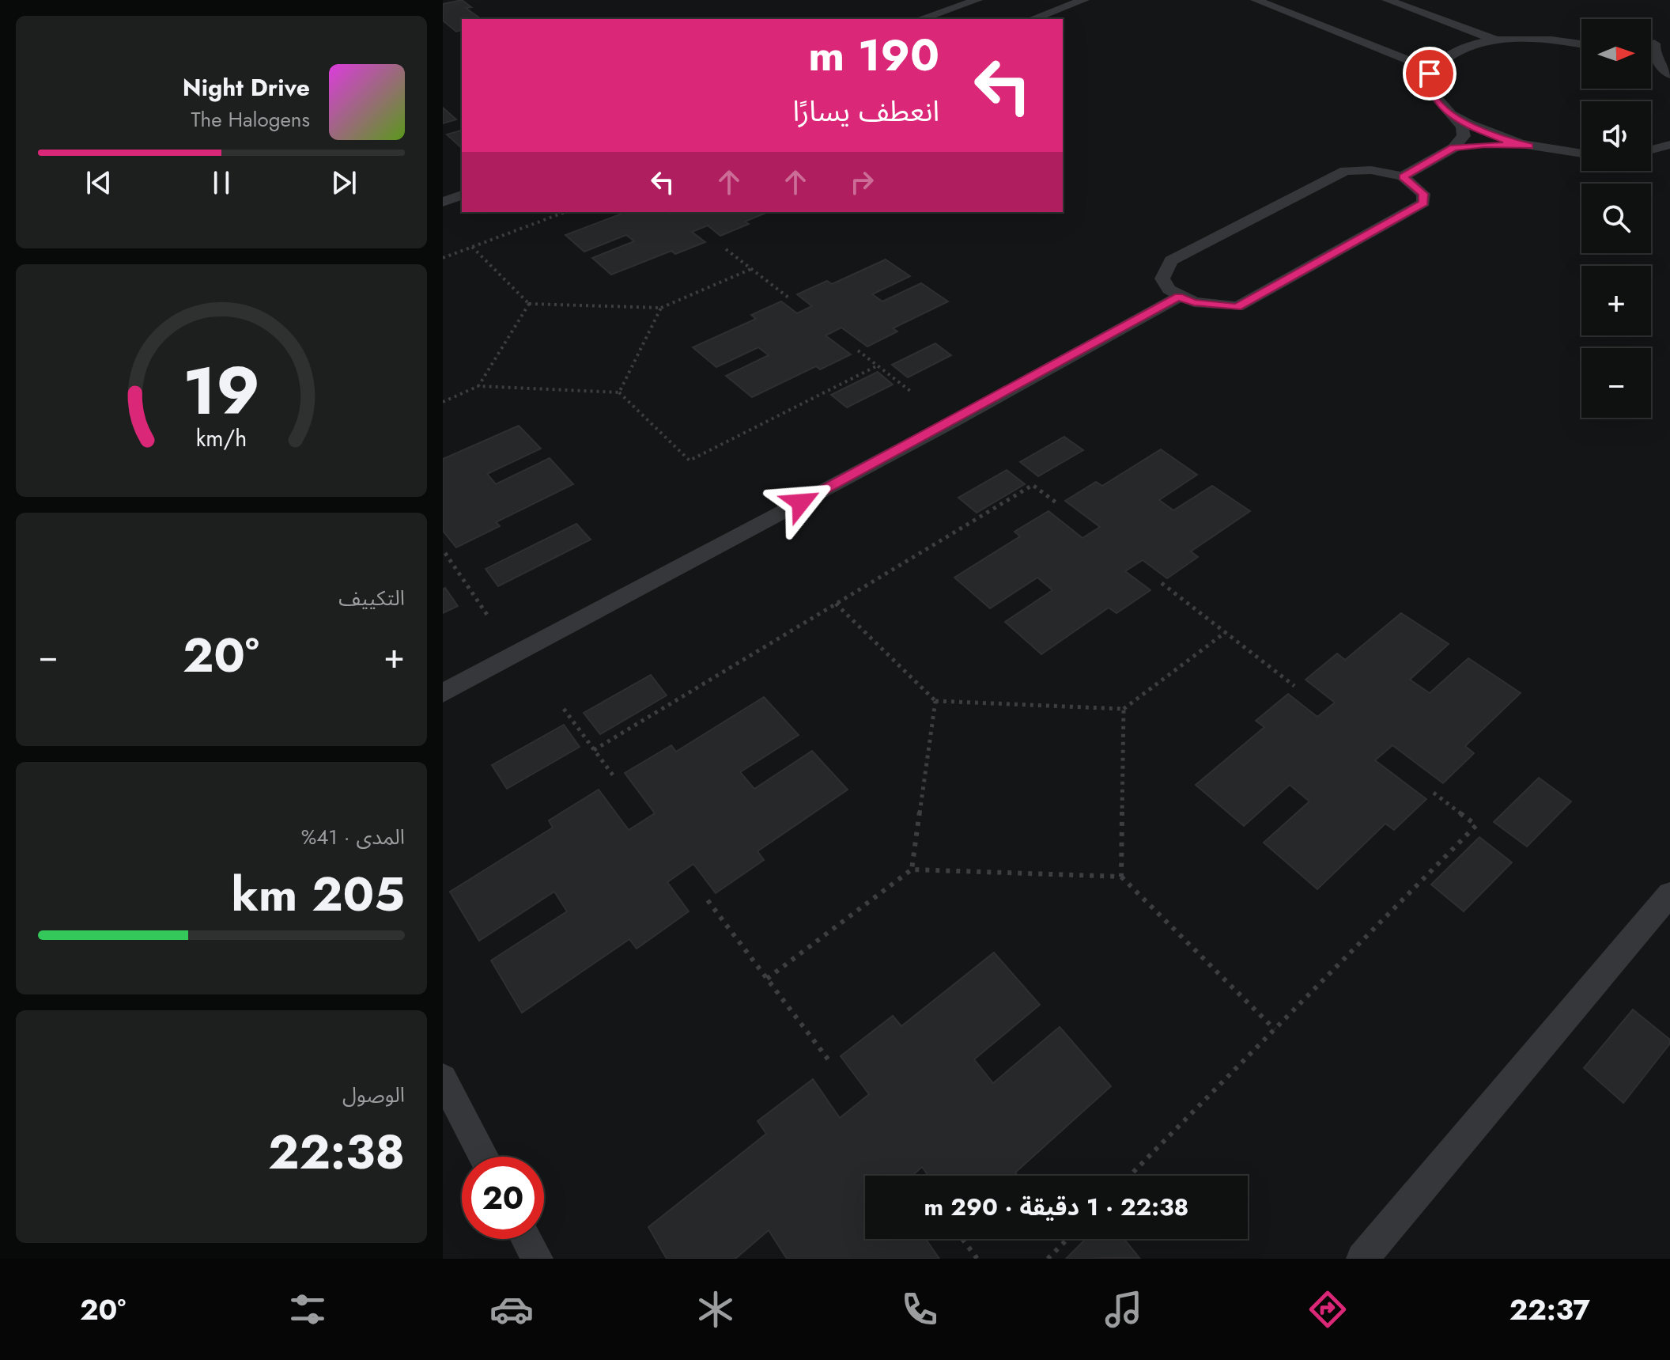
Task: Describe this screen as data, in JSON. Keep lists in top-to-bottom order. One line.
{"north":"right","page":{"map_buttons":["+","−"],"turn":["190 m","انعطف يسارًا"],"song":["Night Drive","The Halogens"],"tile":["التكييف",["المدى · 41%","205 km"],["الوصول","22:38"]],"heat":["−","20°","+"],"limit":"20","trip":"22:38 · 1 دقيقة · 290 m","tabs":["22:37","20°"],"gauge":["19","km/h"]}}
